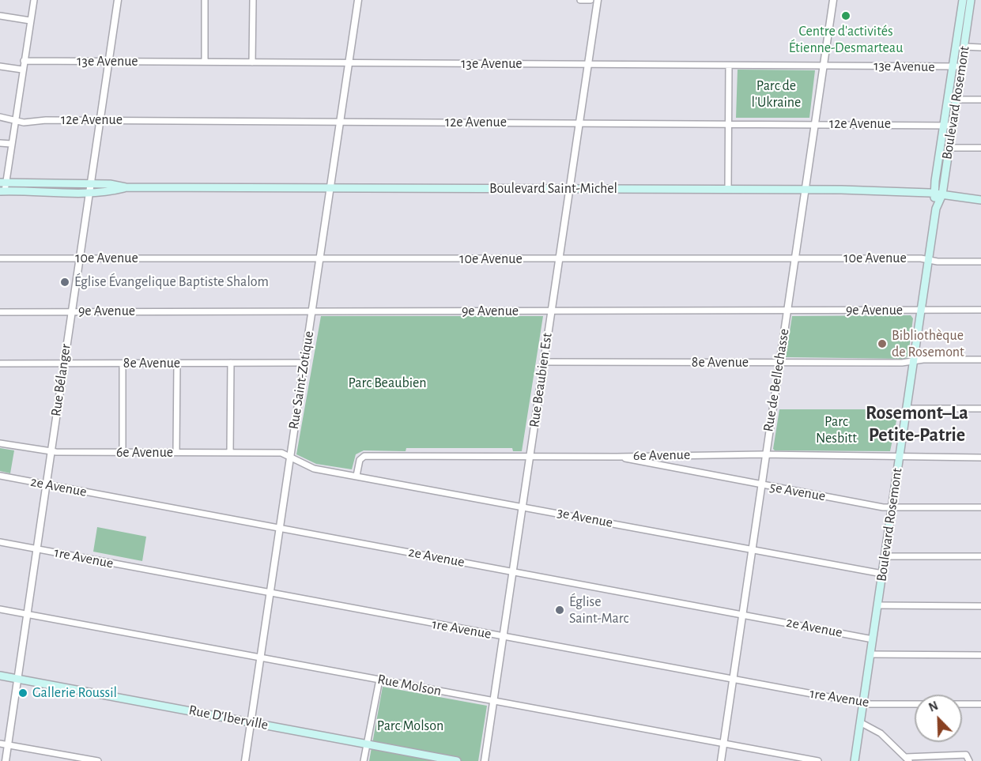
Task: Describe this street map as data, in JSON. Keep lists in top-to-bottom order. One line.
{"streets":{"main road":["Boulevard Rosemont","Boulevard Saint-Michel","Rue D'Iberville"],"street":["13e Avenue","12e Avenue","10e Avenue","9e Avenue","8e Avenue","Rue Bélanger","Rue Saint-Zotique","Rue Beaubien Est","Rue de Bellechasse","6e Avenue","2e Avenue","5e Avenue","3e Avenue","1re Avenue","Rue Molson"]},"crossings":[["13e Avenue","Boulevard Rosemont"],["13e Avenue","Rue Bélanger"],["13e Avenue","Rue Saint-Zotique"],["13e Avenue","Rue Beaubien Est"],["13e Avenue","Rue de Bellechasse"],["Boulevard Rosemont","12e Avenue"],["Boulevard Rosemont","Boulevard Saint-Michel"],["Boulevard Rosemont","10e Avenue"],["Boulevard Rosemont","9e Avenue"],["Boulevard Rosemont","8e Avenue"],["Boulevard Rosemont","6e Avenue"],["Boulevard Rosemont","2e Avenue"],["Boulevard Rosemont","5e Avenue"],["Boulevard Rosemont","3e Avenue"],["Boulevard Rosemont","1re Avenue"],["12e Avenue","Rue Bélanger"],["12e Avenue","Rue Saint-Zotique"],["12e Avenue","Rue Beaubien Est"],["12e Avenue","Rue de Bellechasse"],["Boulevard Saint-Michel","Rue Bélanger"],["Boulevard Saint-Michel","Rue Saint-Zotique"],["Boulevard Saint-Michel","Rue Beaubien Est"],["Boulevard Saint-Michel","Rue de Bellechasse"],["10e Avenue","Rue Bélanger"],["10e Avenue","Rue Saint-Zotique"],["10e Avenue","Rue Beaubien Est"],["10e Avenue","Rue de Bellechasse"],["9e Avenue","Rue Bélanger"],["9e Avenue","Rue Saint-Zotique"],["9e Avenue","Rue Beaubien Est"],["9e Avenue","Rue de Bellechasse"],["8e Avenue","Rue Bélanger"],["8e Avenue","Rue Saint-Zotique"],["8e Avenue","Rue Beaubien Est"],["8e Avenue","Rue de Bellechasse"],["Rue Bélanger","6e Avenue"],["Rue Bélanger","2e Avenue"],["Rue Bélanger","1re Avenue"],["Rue Bélanger","Rue Molson"],["Rue Bélanger","Rue D'Iberville"],["Rue Saint-Zotique","6e Avenue"],["Rue Saint-Zotique","2e Avenue"],["Rue Saint-Zotique","3e Avenue"],["Rue Saint-Zotique","1re Avenue"],["Rue Saint-Zotique","Rue Molson"],["Rue Saint-Zotique","Rue D'Iberville"],["Rue Beaubien Est","6e Avenue"],["Rue Beaubien Est","2e Avenue"],["Rue Beaubien Est","3e Avenue"],["Rue Beaubien Est","1re Avenue"],["Rue Beaubien Est","Rue Molson"],["Rue de Bellechasse","6e Avenue"],["Rue de Bellechasse","2e Avenue"],["Rue de Bellechasse","5e Avenue"],["Rue de Bellechasse","3e Avenue"],["Rue de Bellechasse","1re Avenue"],["Rue de Bellechasse","Rue Molson"],["6e Avenue","5e Avenue"],["6e Avenue","3e Avenue"]],"districts":["Rosemont–La Petite-Patrie"],"parks":["Parc de l'Ukraine","Parc Beaubien","Parc Nesbitt","Parc Molson"],"places":["Centre d'activités Étienne-Desmarteau","Église Évangelique Baptiste Shalom","Bibliothèque de Rosemont","Église Saint-Marc","Gallerie Roussil"],"north":"top left"}
